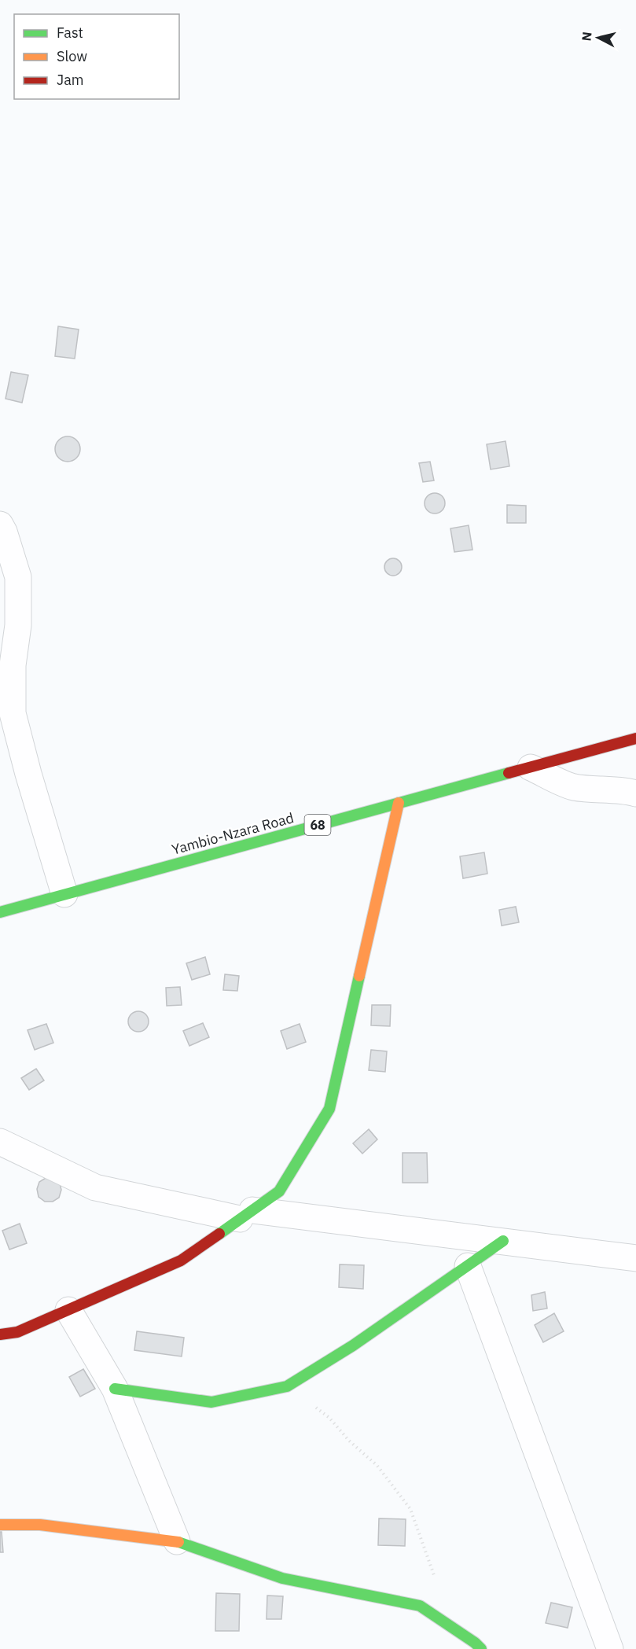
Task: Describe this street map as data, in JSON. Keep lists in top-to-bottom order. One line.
{"streets":{"street":["68","Yambio-Nzara Road"]},"legend":["Fast","Slow","Jam"],"north":"left"}
